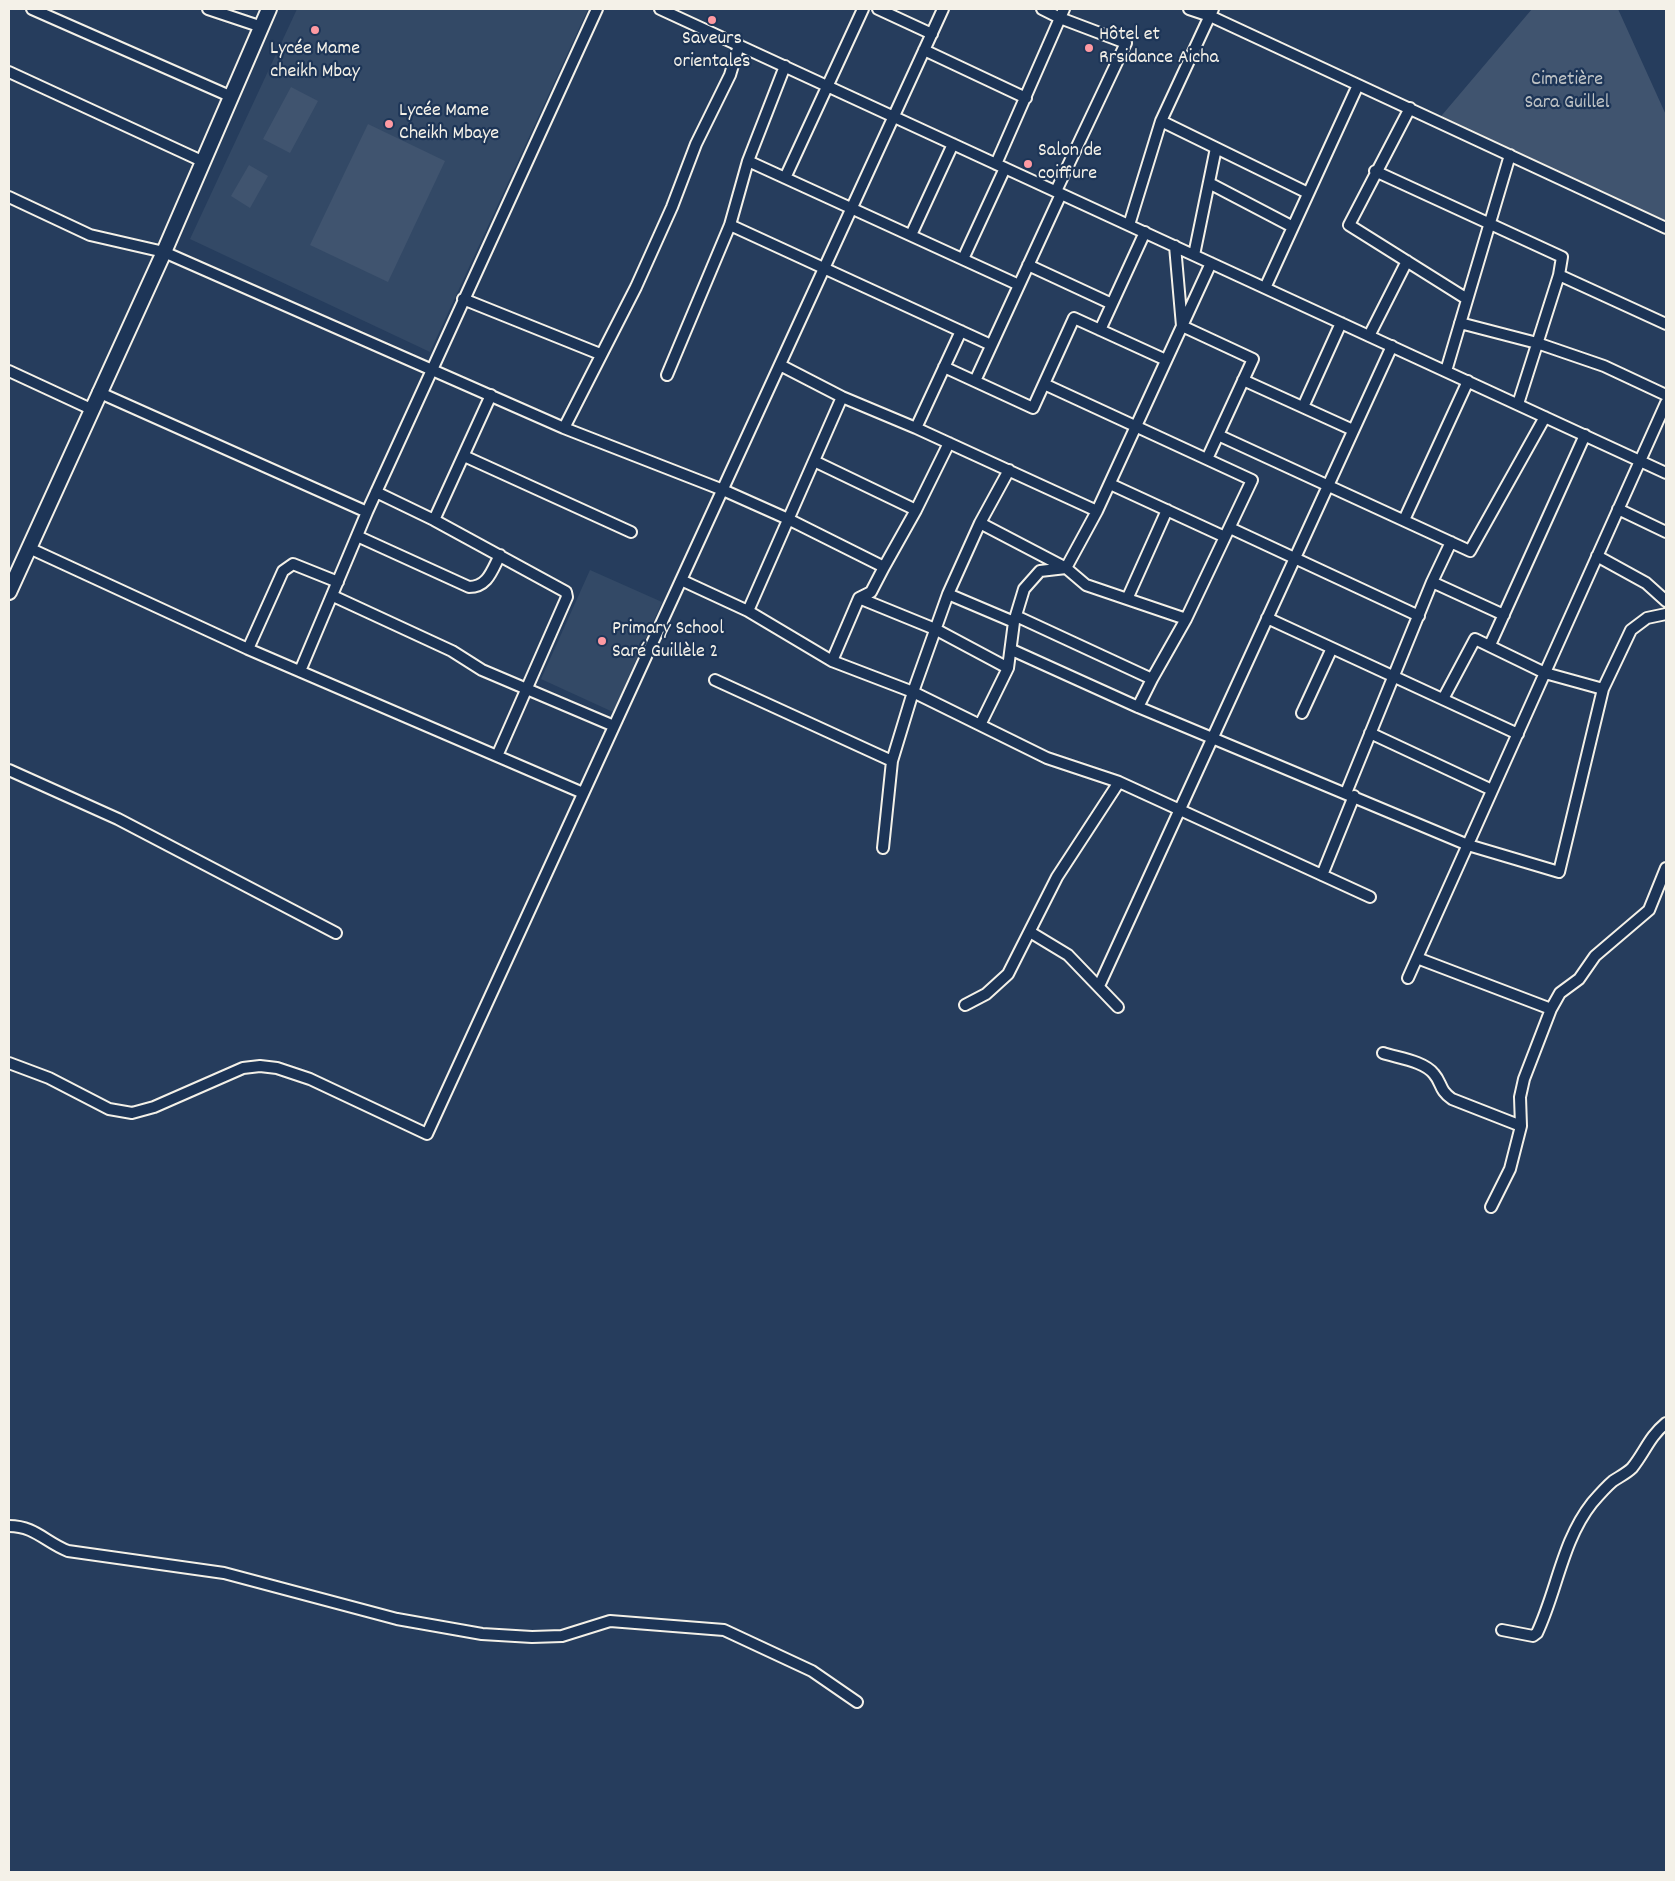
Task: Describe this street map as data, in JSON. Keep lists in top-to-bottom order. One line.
{"parks":["Cimetière Sara Guillel"],"places":["Saveurs orientales","Lycée Mame cheikh Mbay","Hôtel et Rrsidance Aicha","Lycée Mame Cheikh Mbaye","Salon de coiffure","Primary School Saré Guillèle 2"]}
